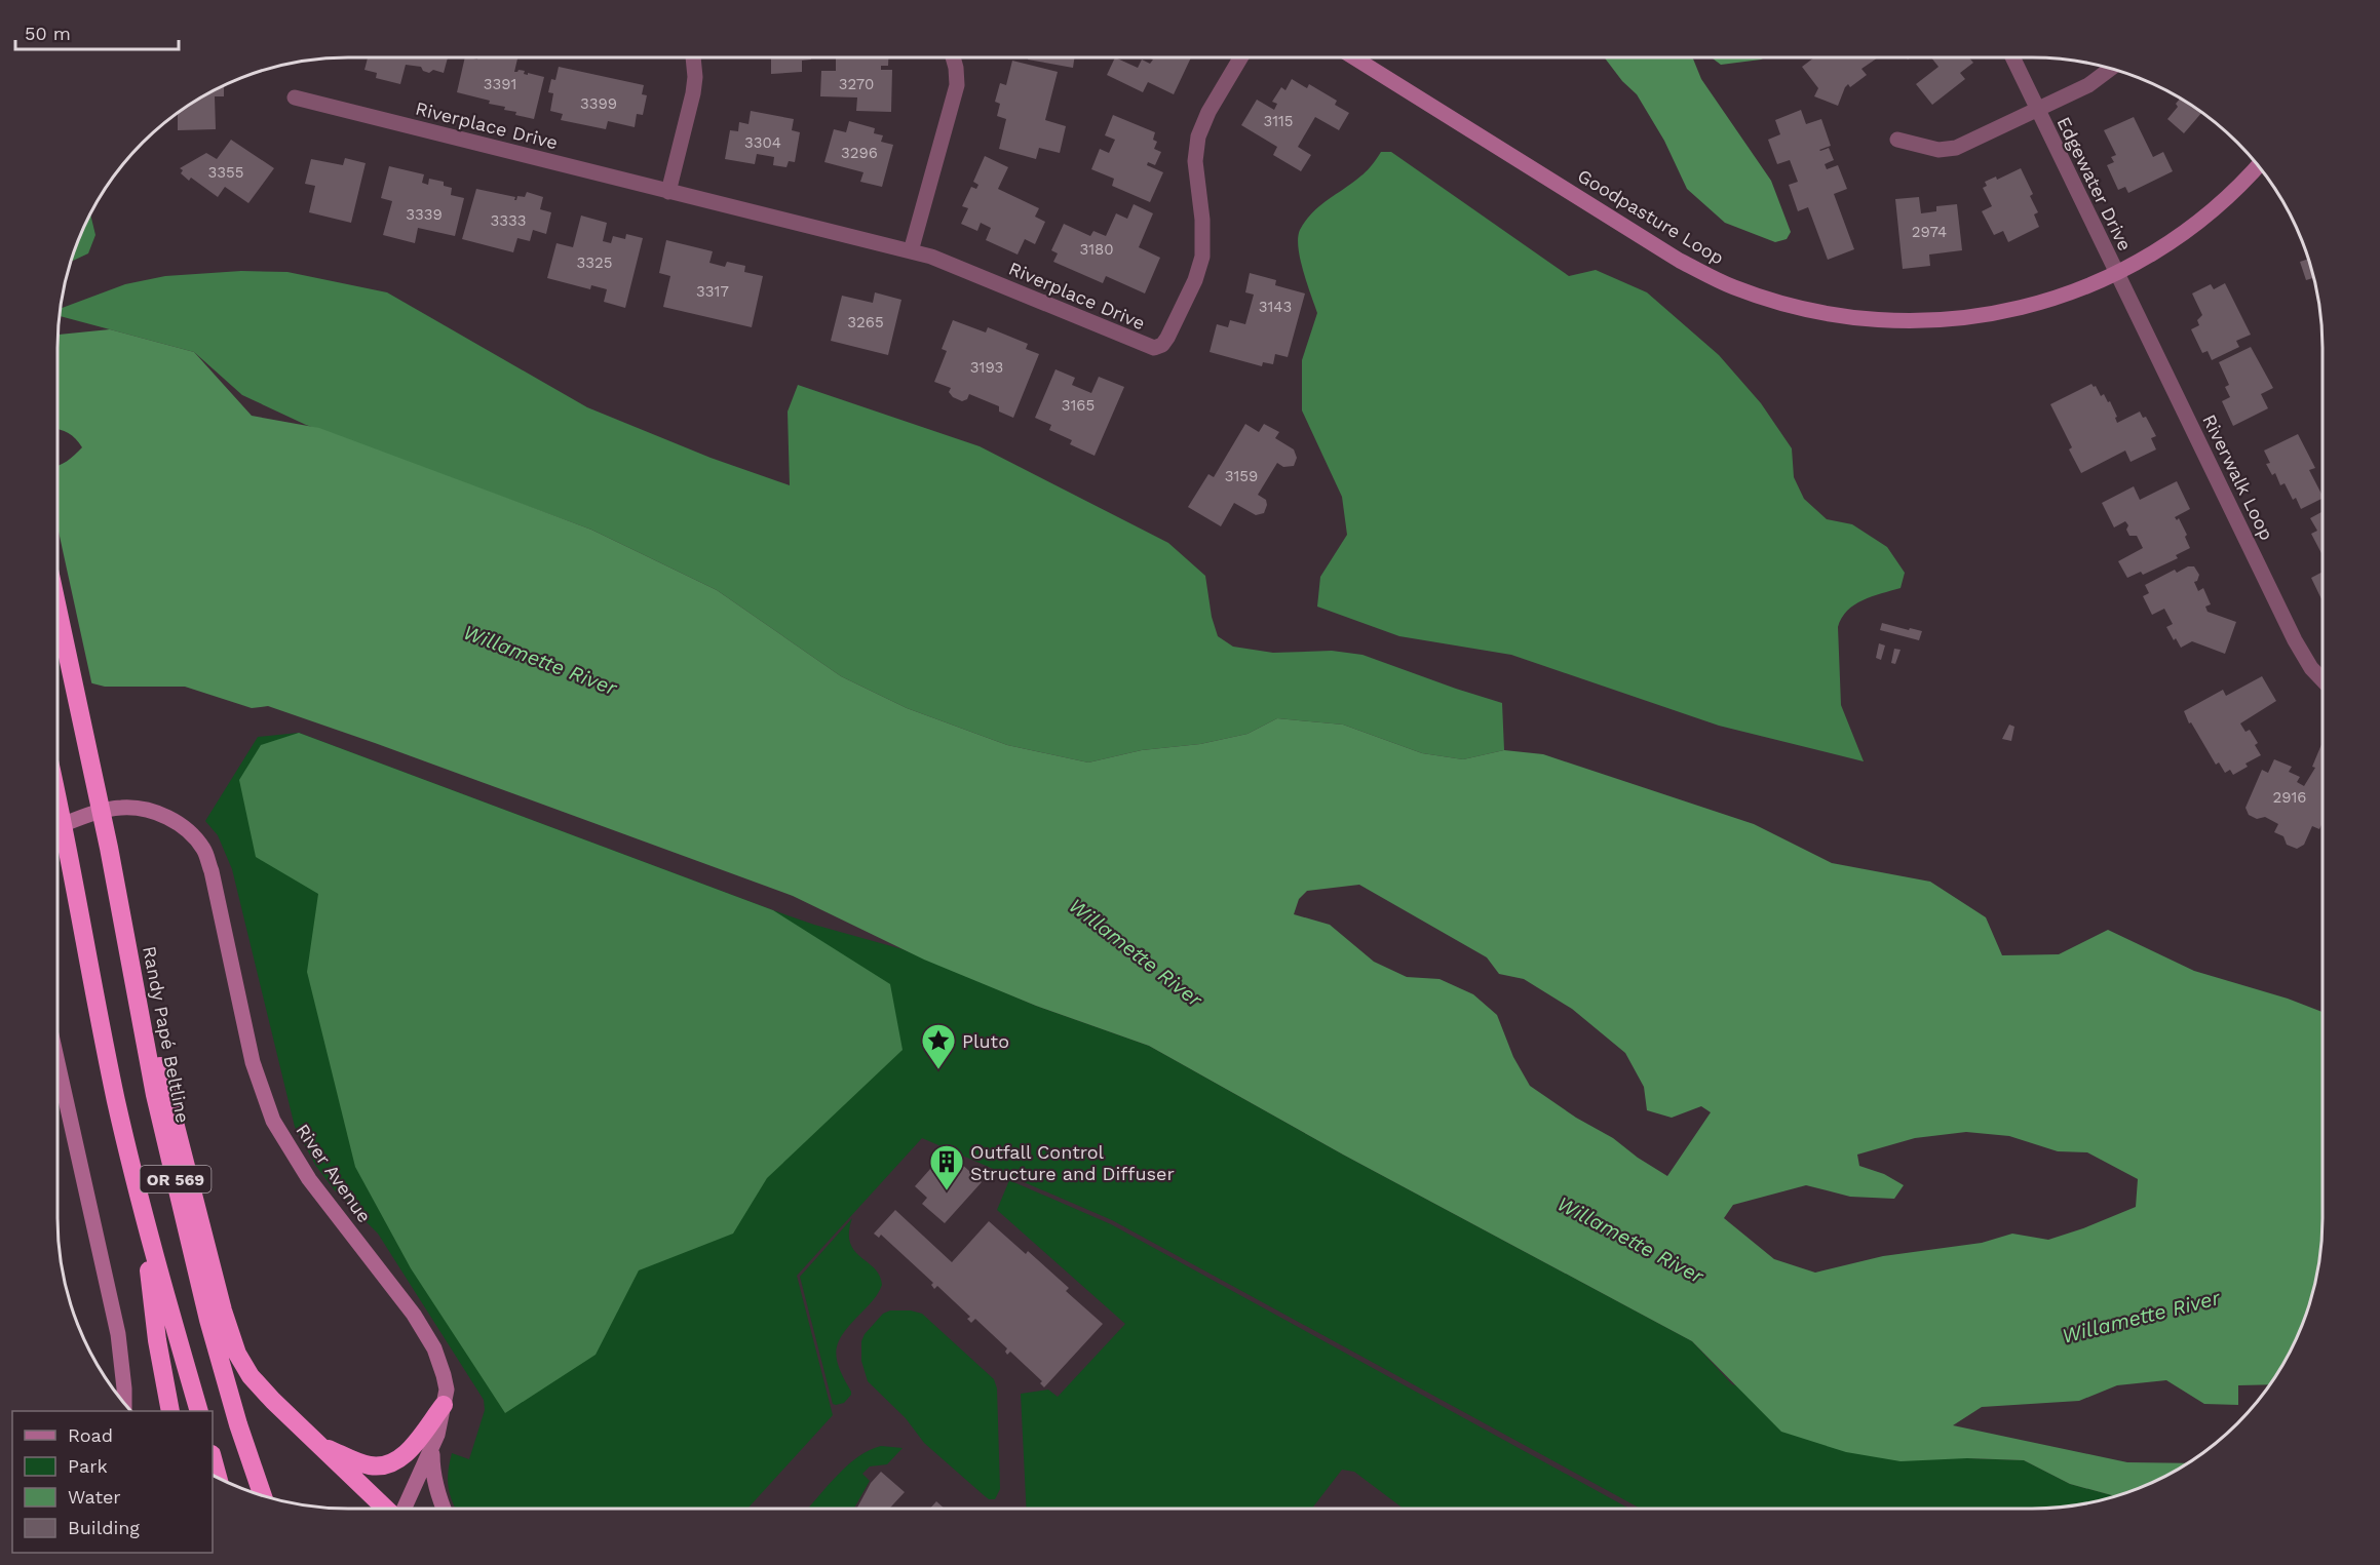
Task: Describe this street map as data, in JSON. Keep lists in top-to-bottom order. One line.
{"streets":{"highway":["Randy Papé Beltline","OR 569"],"street":["Riverplace Drive","Edgewater Drive","Goodpasture Loop","Riverwalk Loop","River Avenue"]},"crossings":[["Edgewater Drive","Goodpasture Loop"],["Edgewater Drive","Riverwalk Loop"],["Goodpasture Loop","Riverwalk Loop"]],"water":["Willamette River"],"places":{"place":["Pluto"],"building":["Outfall Control Structure and Diffuser"]},"house_numbers":["3391","3270","3399","3115","3304","3296","3355","3339","3333","2974","3180","3325","3317","3143","3265","3193","3165","3159","2916"],"legend":["Road","Park","Water","Building"],"scale_bar":"50 m"}
